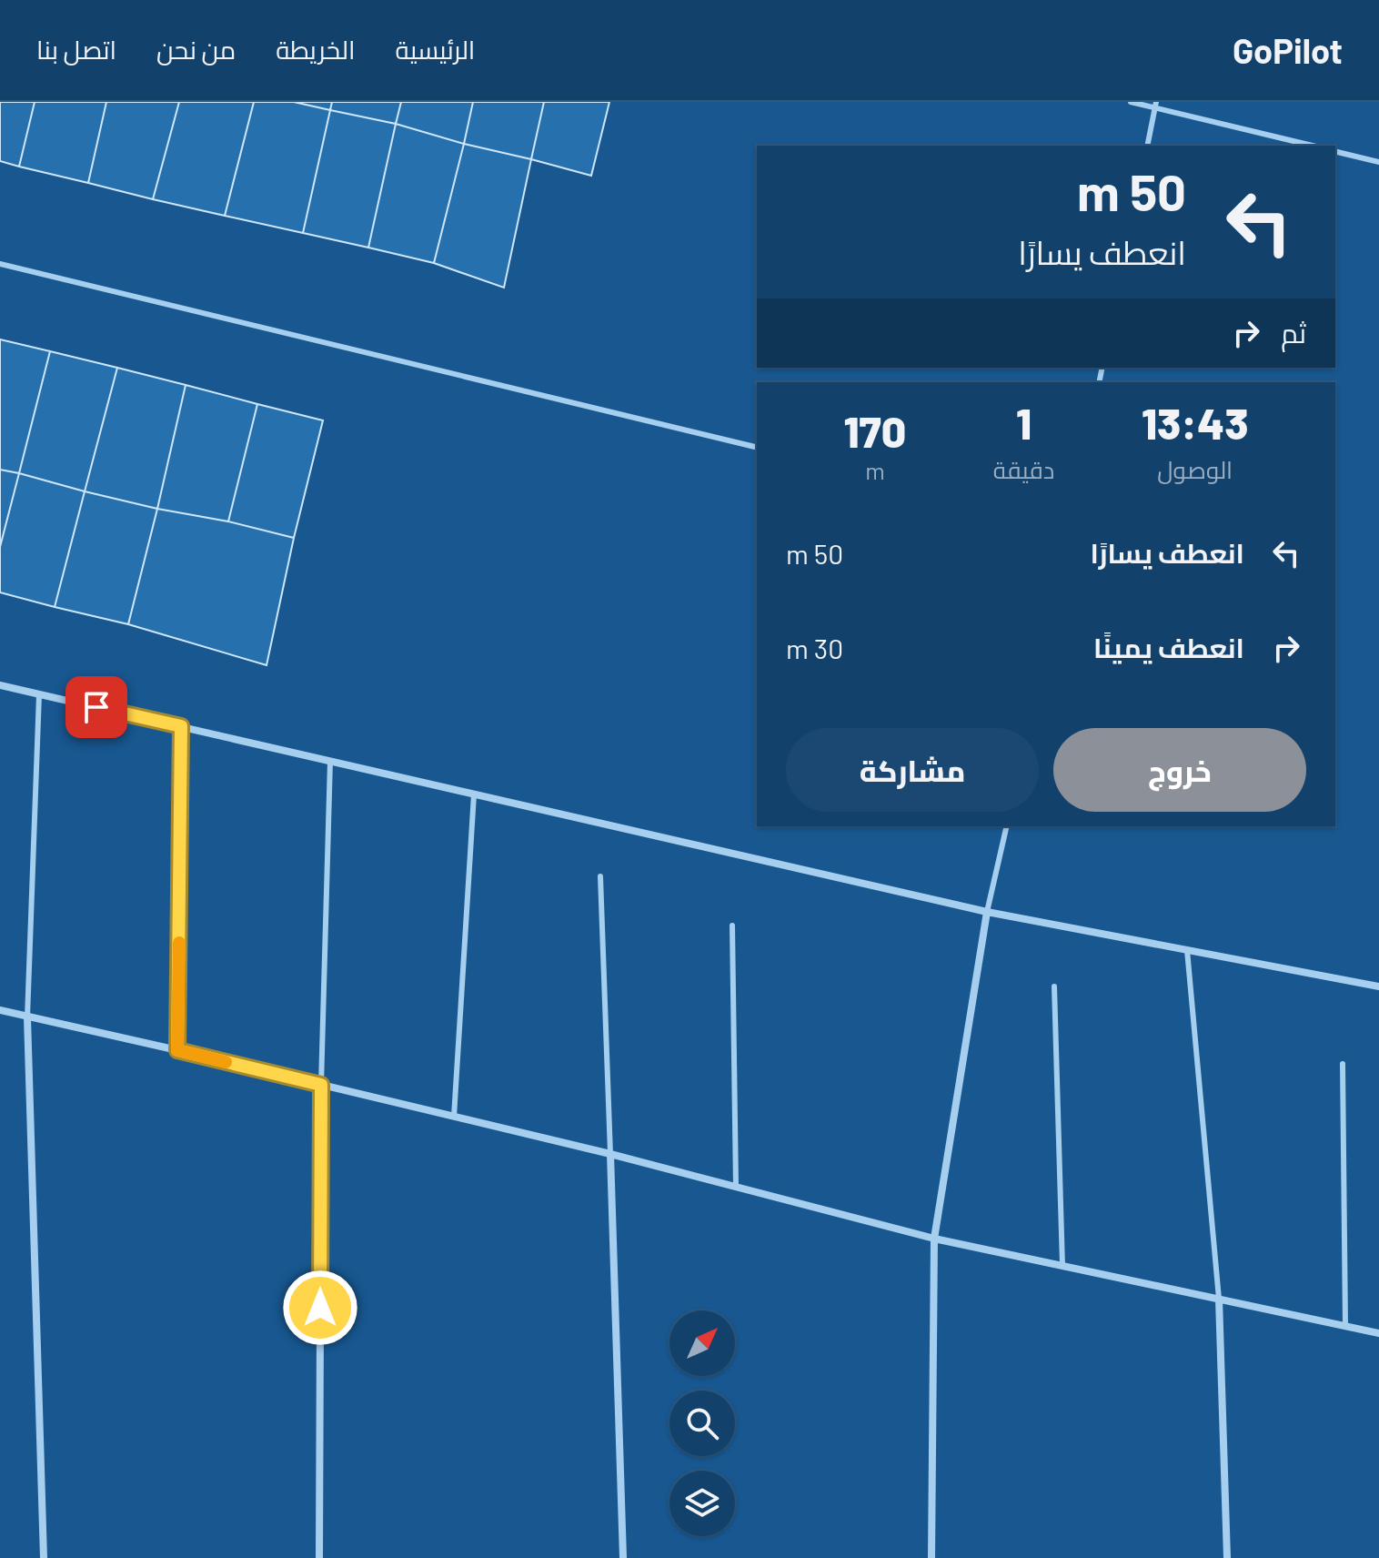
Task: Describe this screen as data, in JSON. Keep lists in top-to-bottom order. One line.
{"north":"top right","page":{"header":"GoPilot","nav":["الرئيسية","الخريطة","من نحن","اتصل بنا"],"turn":["50 m","انعطف يسارًا"],"then":"ثم","eta":["13:43","الوصول","1","دقيقة","170","m"],"list":[{"name":"انعطف يسارًا","value":"50 m"},{"name":"انعطف يمينًا","value":"30 m"}],"buttons":["خروج","مشاركة"]}}
